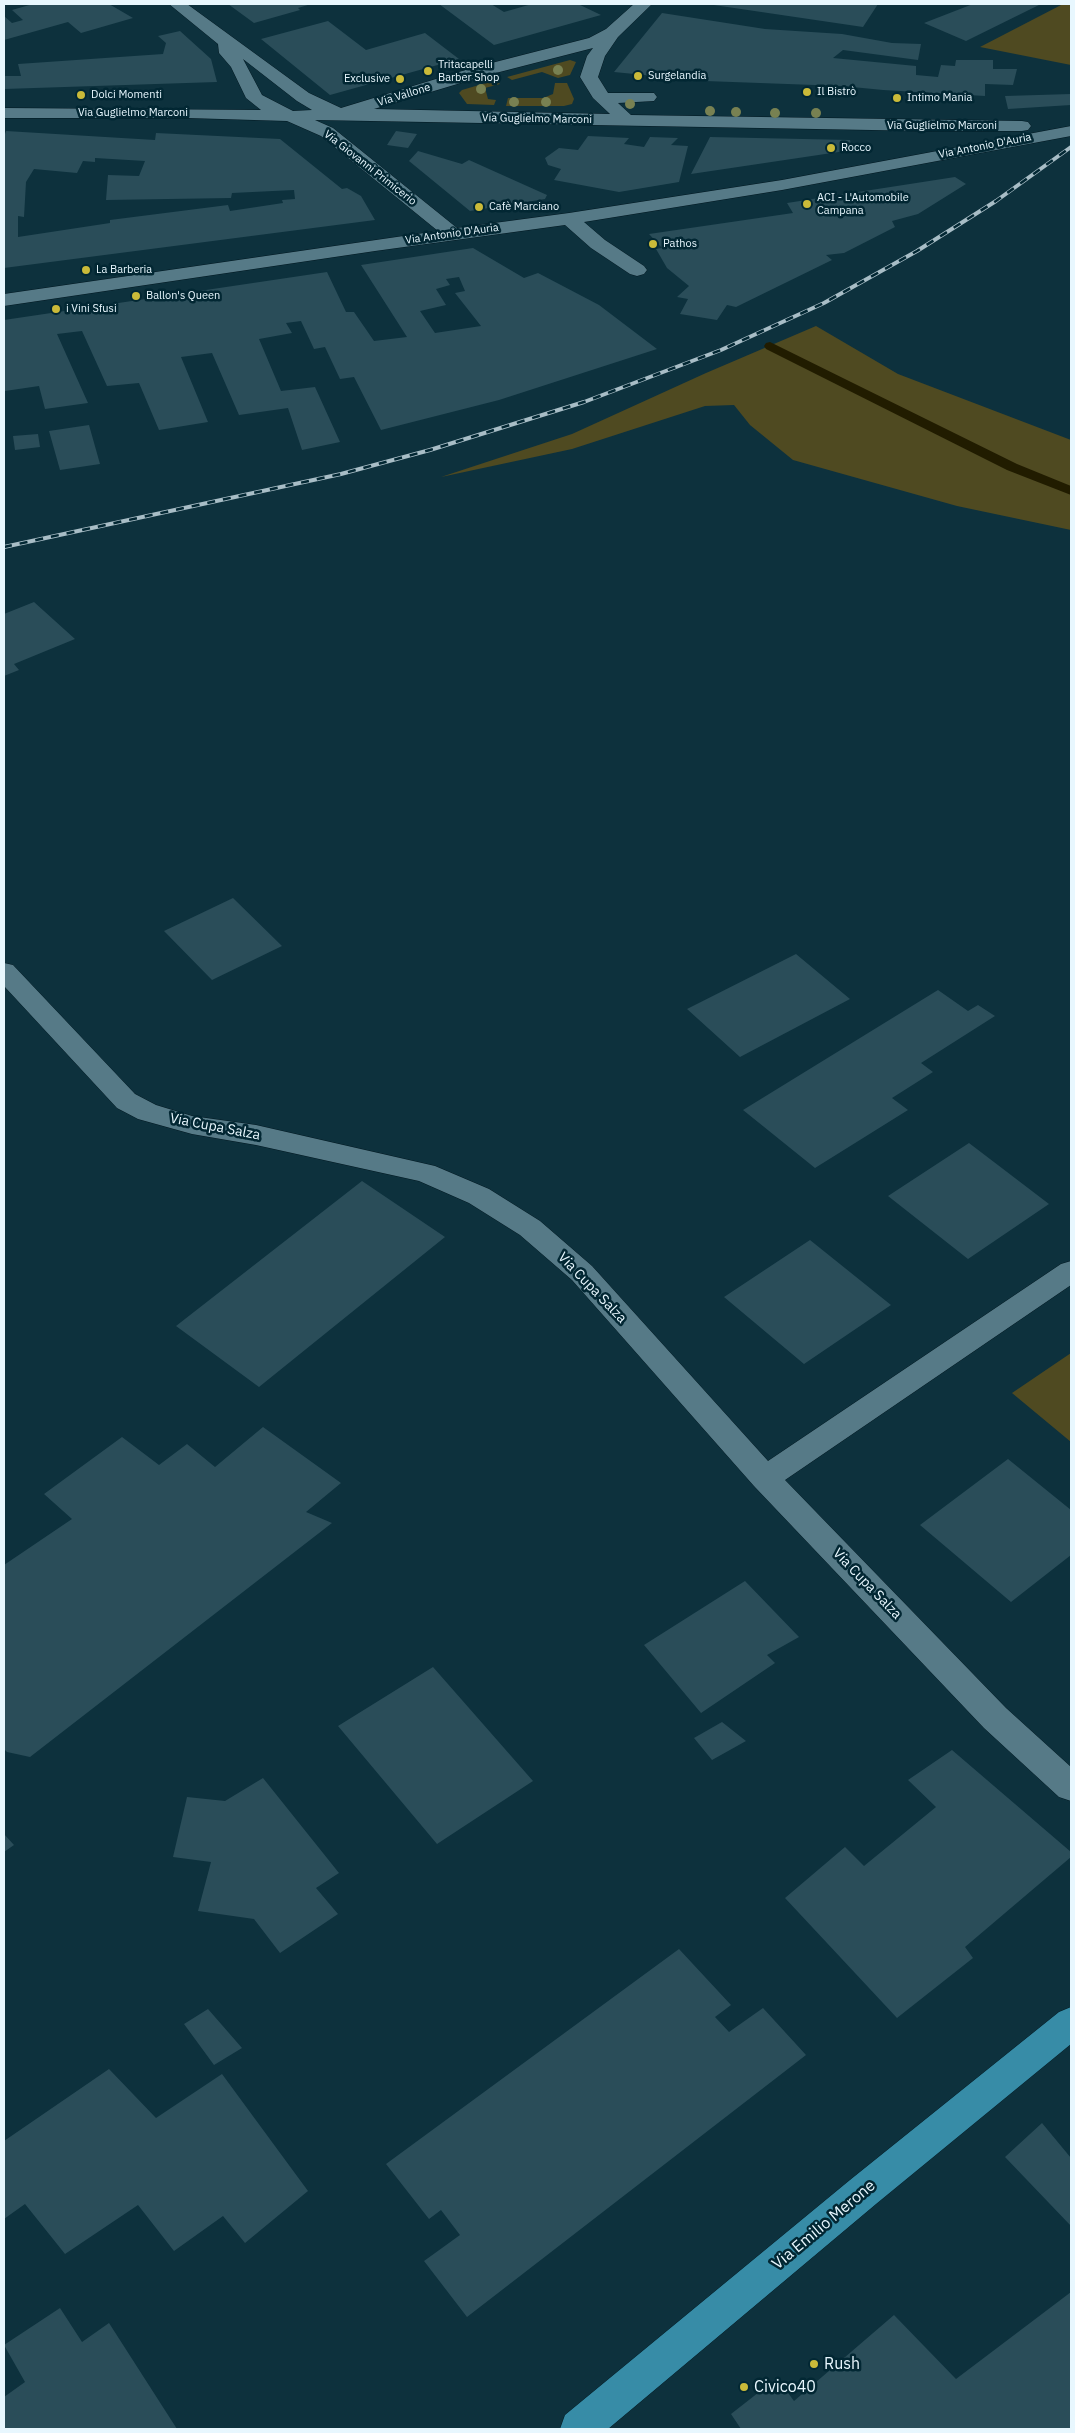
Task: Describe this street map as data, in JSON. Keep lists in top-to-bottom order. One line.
{"streets":{"main road":["Via Emilio Merone"],"street":["Via Vallone","Via Guglielmo Marconi","Via Antonio D'Auria","Via Giovanni Primicerio","Via Cupa Salza"]},"crossings":[["Via Vallone","Via Guglielmo Marconi"],["Via Vallone","Via Giovanni Primicerio"],["Via Guglielmo Marconi","Via Antonio D'Auria"],["Via Guglielmo Marconi","Via Giovanni Primicerio"],["Via Antonio D'Auria","Via Giovanni Primicerio"]],"places":["Tritacapelli Barber Shop","Surgelandia","Exclusive","Il Bistrò","Dolci Momenti","Intimo Mania","Rocco","ACI - L'Automobile Campana","Cafè Marciano","Pathos","La Barberia","Ballon's Queen","i Vini Sfusi","Rush","Civico40"]}
